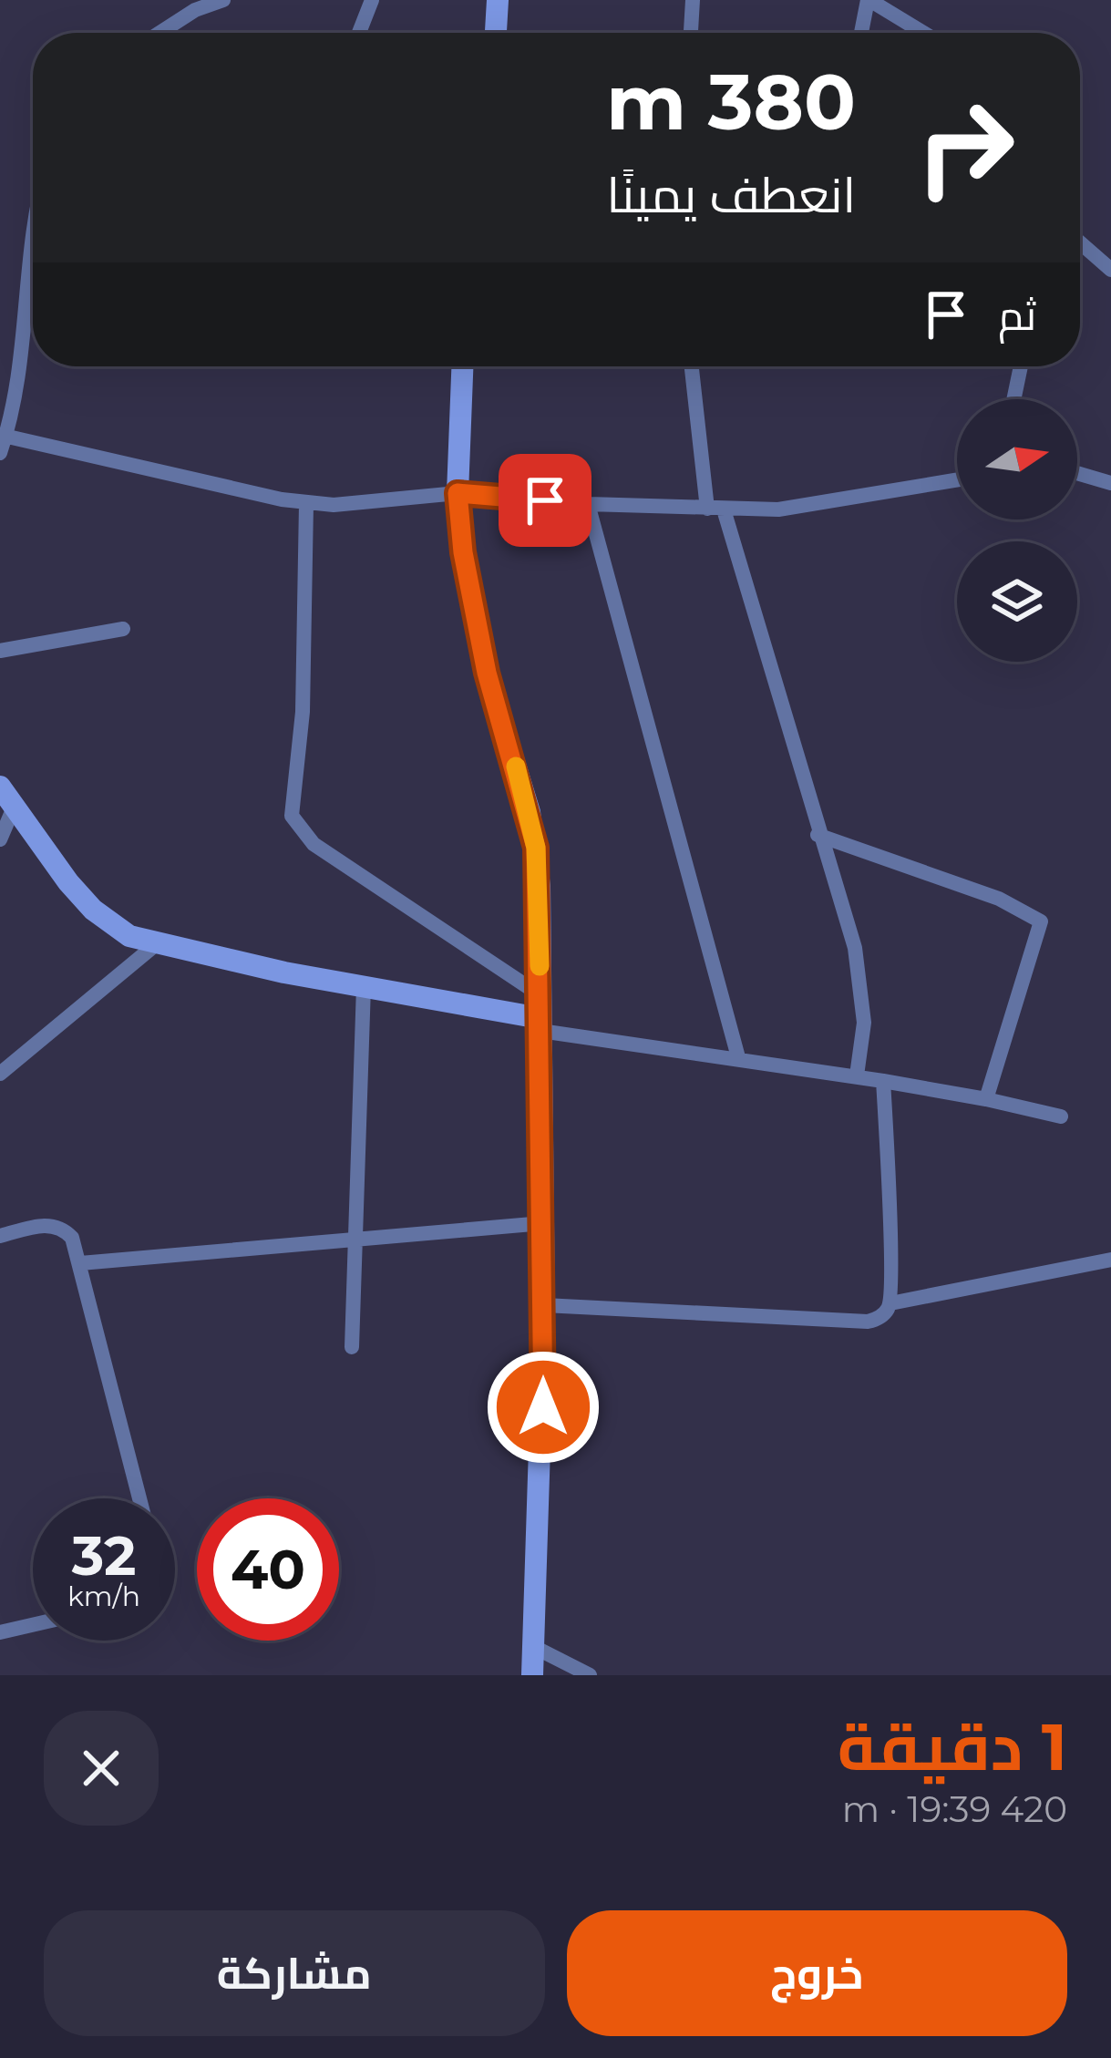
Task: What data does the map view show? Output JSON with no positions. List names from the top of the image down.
{
  "north": "right",
  "page": {
    "turn": ["380 m", "انعطف يمينًا"],
    "then": "ثم",
    "speed": "32 km/h",
    "limit": "40",
    "heading": ["1 دقيقة", "420 m · 19:39"],
    "buttons": ["خروج", "مشاركة"]
  }
}
